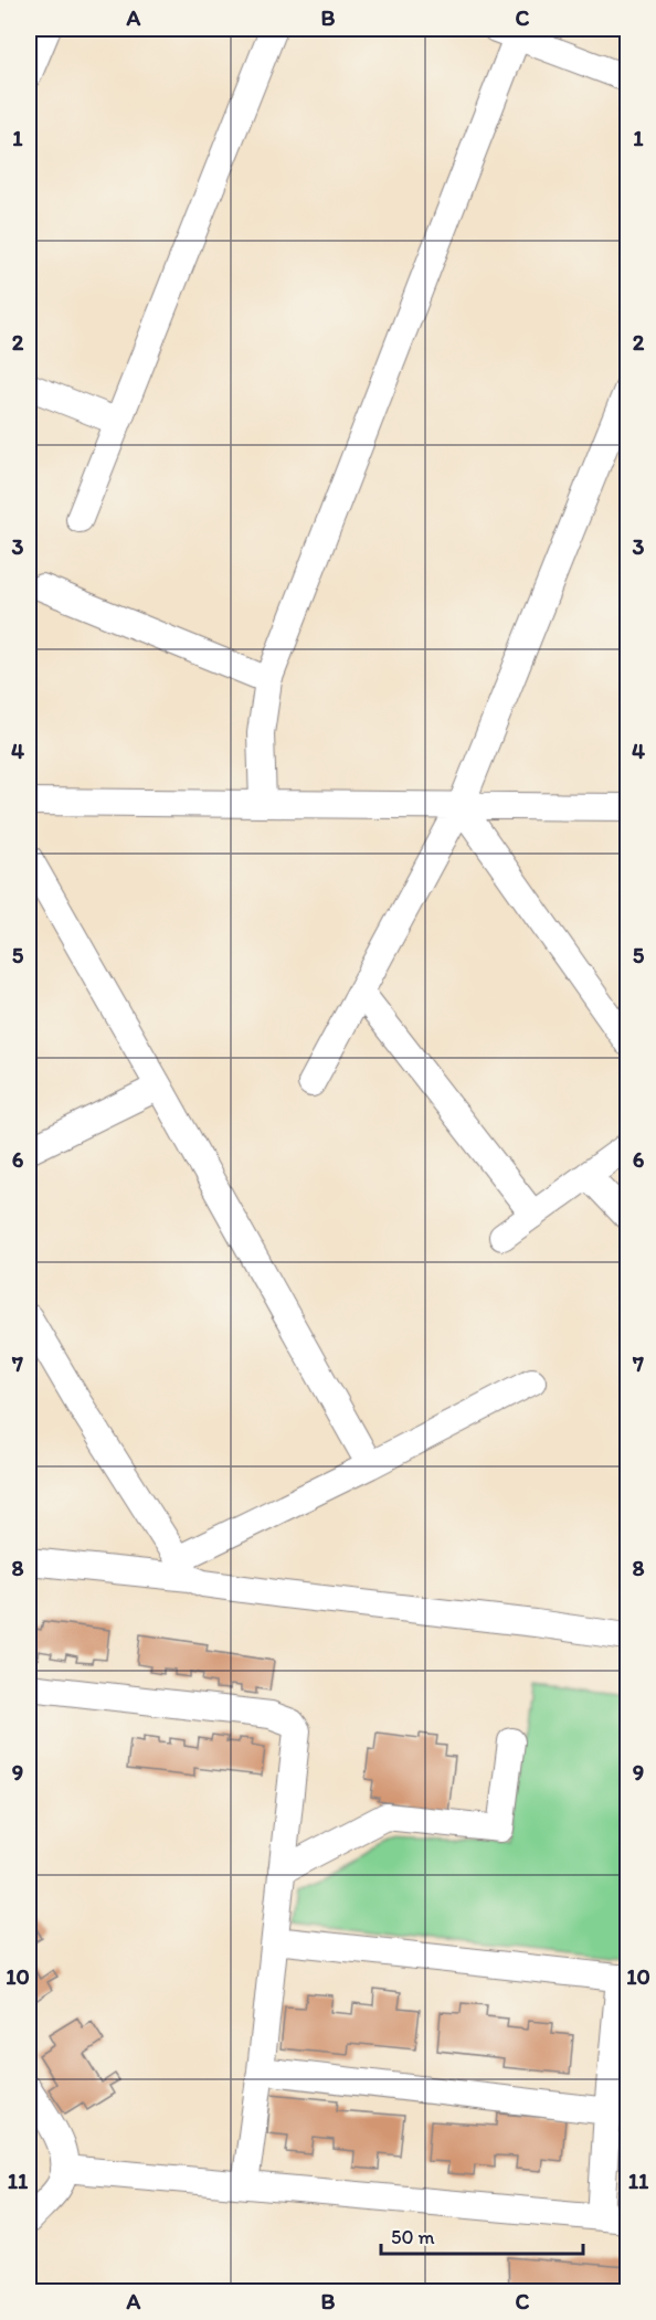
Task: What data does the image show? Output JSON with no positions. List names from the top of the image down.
{
  "scale_bar": "50 m",
  "grid": {
    "columns": ["A", "B", "C"],
    "rows": [
      "1",
      "2",
      "3",
      "4",
      "5",
      "6",
      "7",
      "8",
      "9",
      "10",
      "11"
    ]
  }
}
